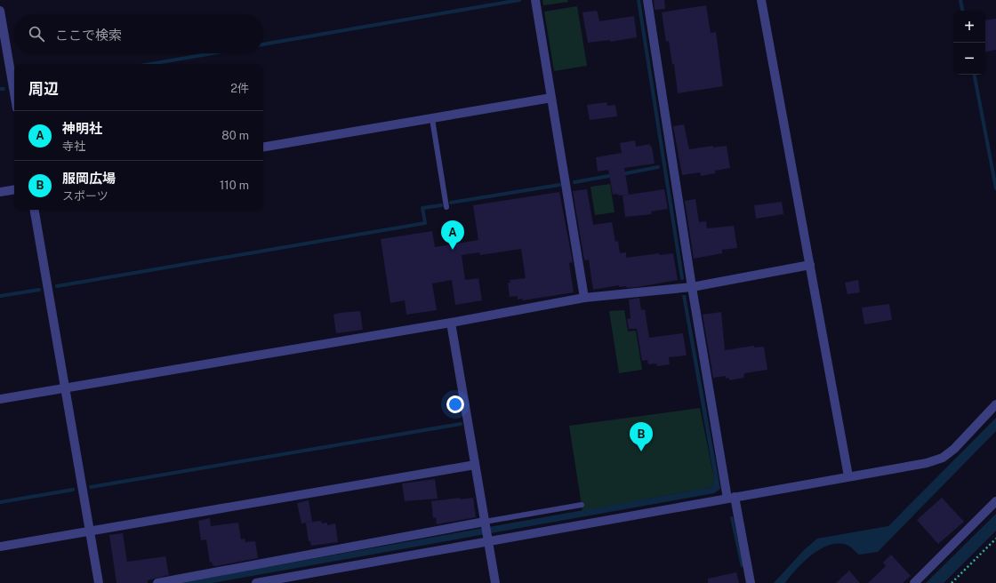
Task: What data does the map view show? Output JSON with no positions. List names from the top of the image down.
{
  "page": {
    "map_buttons": ["+", "−"],
    "search": "ここで検索",
    "heading": ["周辺", "2件"],
    "list": [
      {
        "mark": "A",
        "name": "神明社",
        "note": "寺社",
        "value": "80 m"
      },
      {
        "mark": "B",
        "name": "服岡広場",
        "note": "スポーツ",
        "value": "110 m"
      }
    ],
    "pins": ["A", "B"]
  }
}
